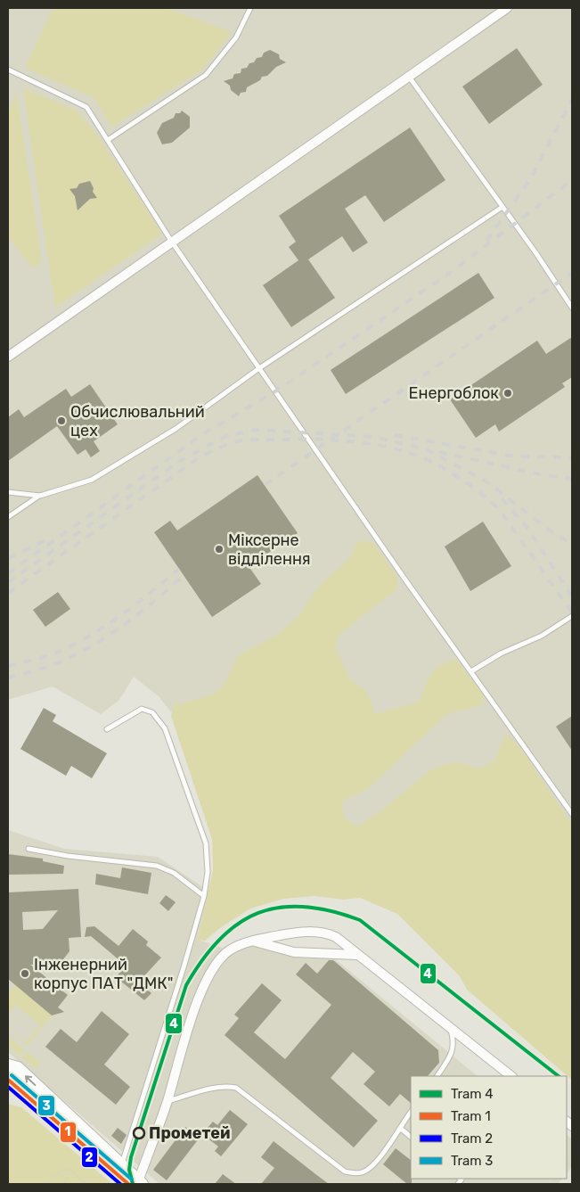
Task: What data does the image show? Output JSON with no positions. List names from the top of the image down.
{
  "places": [
    "Енергоблок",
    "Обчислювальний цех",
    "Міксерне відділення",
    "Інженерний корпус ПАТ \"ДМК\"",
    "Прометей"
  ],
  "lines": [
    "tram line 4",
    "tram line 3",
    "tram line 1",
    "tram line 2"
  ],
  "legend": [
    "Tram 4",
    "Tram 1",
    "Tram 2",
    "Tram 3"
  ]
}
